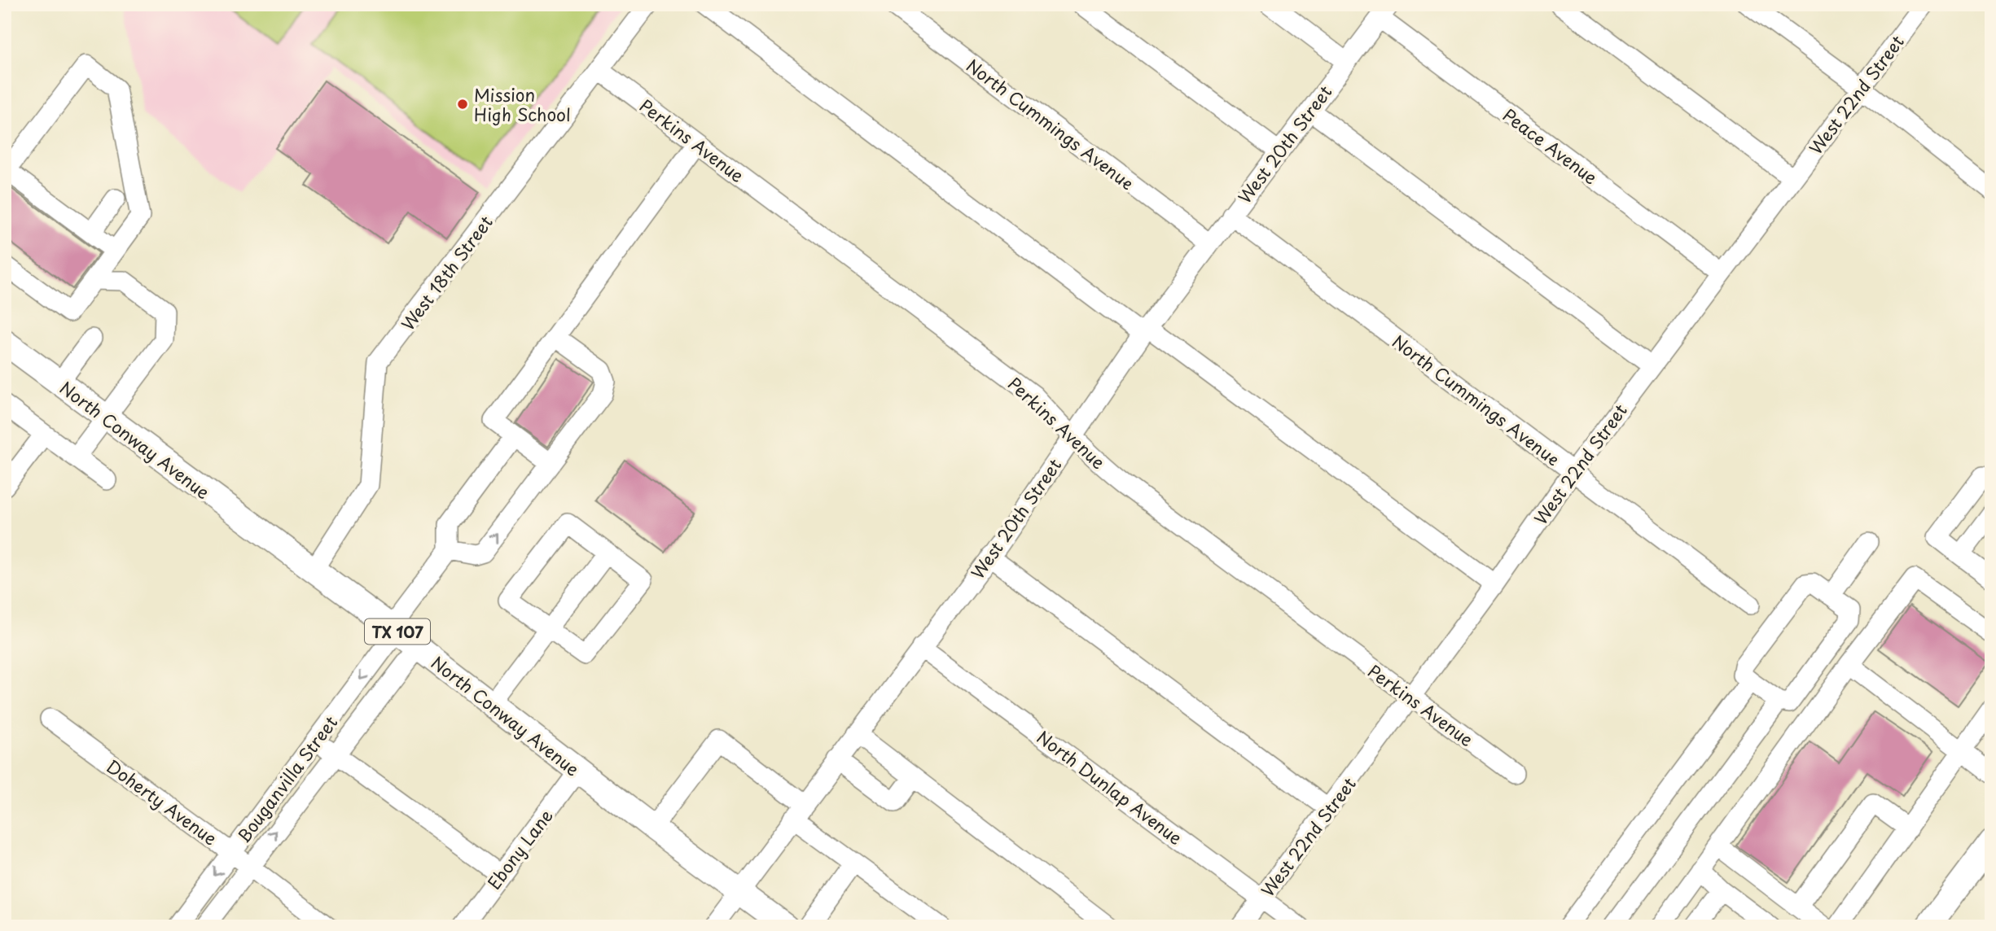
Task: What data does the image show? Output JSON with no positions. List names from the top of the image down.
{
  "streets": {
    "main road": ["North Conway Avenue", "TX 107"],
    "street": [
      "West 22nd Street",
      "North Cummings Avenue",
      "Perkins Avenue",
      "West 20th Street",
      "Peace Avenue",
      "West 18th Street",
      "Bouganvilla Street",
      "North Dunlap Avenue",
      "Doherty Avenue",
      "Ebony Lane"
    ]
  },
  "crossings": [
    ["West 22nd Street", "North Cummings Avenue"],
    ["West 22nd Street", "Perkins Avenue"],
    ["West 22nd Street", "Peace Avenue"],
    ["West 22nd Street", "North Dunlap Avenue"],
    ["North Cummings Avenue", "West 20th Street"],
    ["Perkins Avenue", "West 20th Street"],
    ["Perkins Avenue", "West 18th Street"],
    ["West 20th Street", "Peace Avenue"],
    ["West 20th Street", "North Conway Avenue"],
    ["West 20th Street", "North Dunlap Avenue"],
    ["West 18th Street", "North Conway Avenue"],
    ["North Conway Avenue", "Bouganvilla Street"],
    ["North Conway Avenue", "Ebony Lane"],
    ["Bouganvilla Street", "Doherty Avenue"]
  ],
  "places": ["Mission High School"]
}
